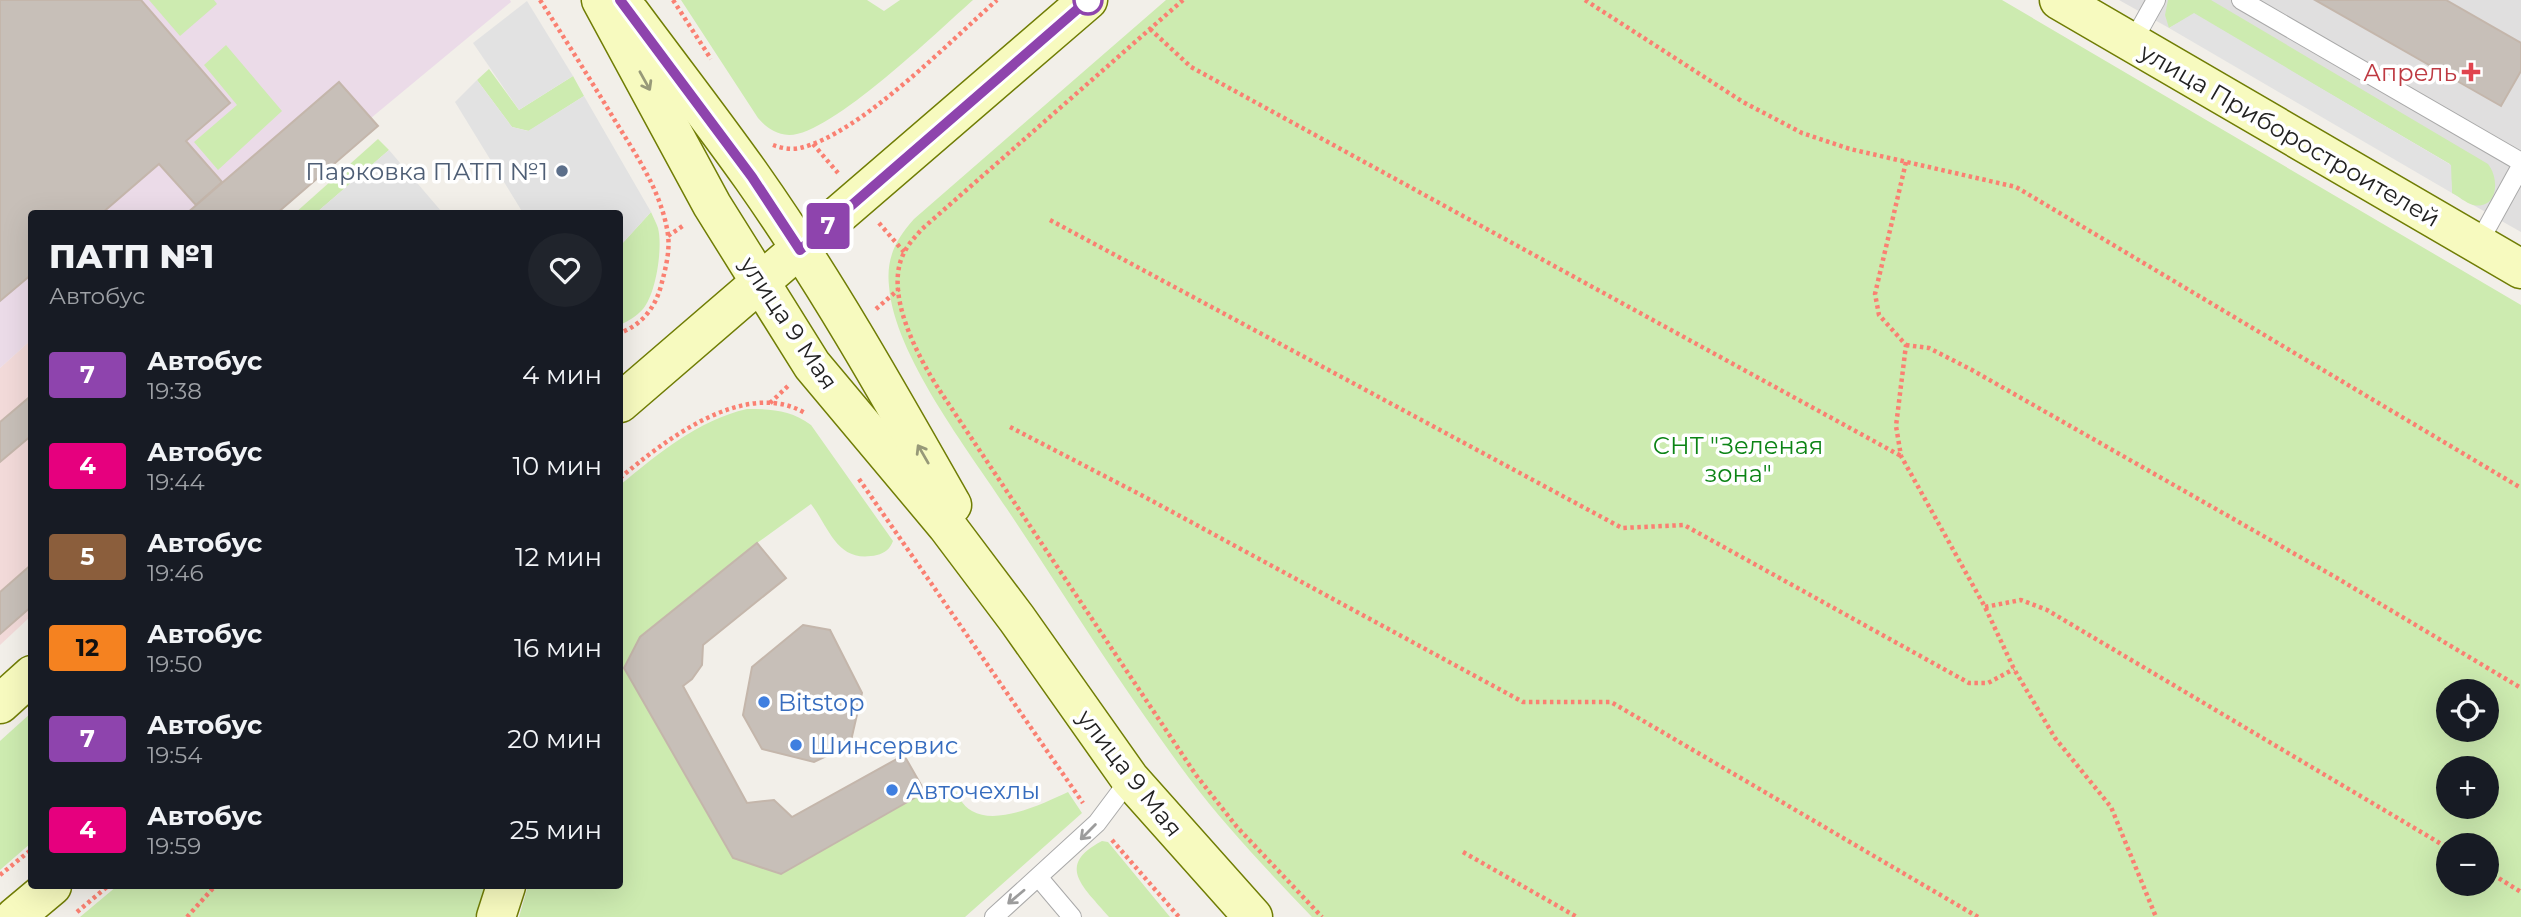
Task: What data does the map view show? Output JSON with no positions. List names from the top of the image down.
{
  "streets": {
    "main road": ["улица Приборостроителей", "улица 9 Мая"]
  },
  "parks": ["СНТ \"Зеленая зона\""],
  "places": {
    "health": ["Апрель"],
    "other": [
      "Парковка ПАТП №1",
      "Bitstop",
      "Шинсервис",
      "Авточехлы"
    ]
  },
  "lines": ["bus line 7"],
  "page": {
    "on_map": "7",
    "heading": ["ПАТП №1", "Автобус"],
    "list": [
      {
        "mark": "7",
        "name": "Автобус",
        "note": "19:38",
        "value": "4 мин"
      },
      {
        "mark": "4",
        "name": "Автобус",
        "note": "19:44",
        "value": "10 мин"
      },
      {
        "mark": "5",
        "name": "Автобус",
        "note": "19:46",
        "value": "12 мин"
      },
      {
        "mark": "12",
        "name": "Автобус",
        "note": "19:50",
        "value": "16 мин"
      },
      {
        "mark": "7",
        "name": "Автобус",
        "note": "19:54",
        "value": "20 мин"
      },
      {
        "mark": "4",
        "name": "Автобус",
        "note": "19:59",
        "value": "25 мин"
      }
    ],
    "map_buttons": ["+", "−"]
  }
}
